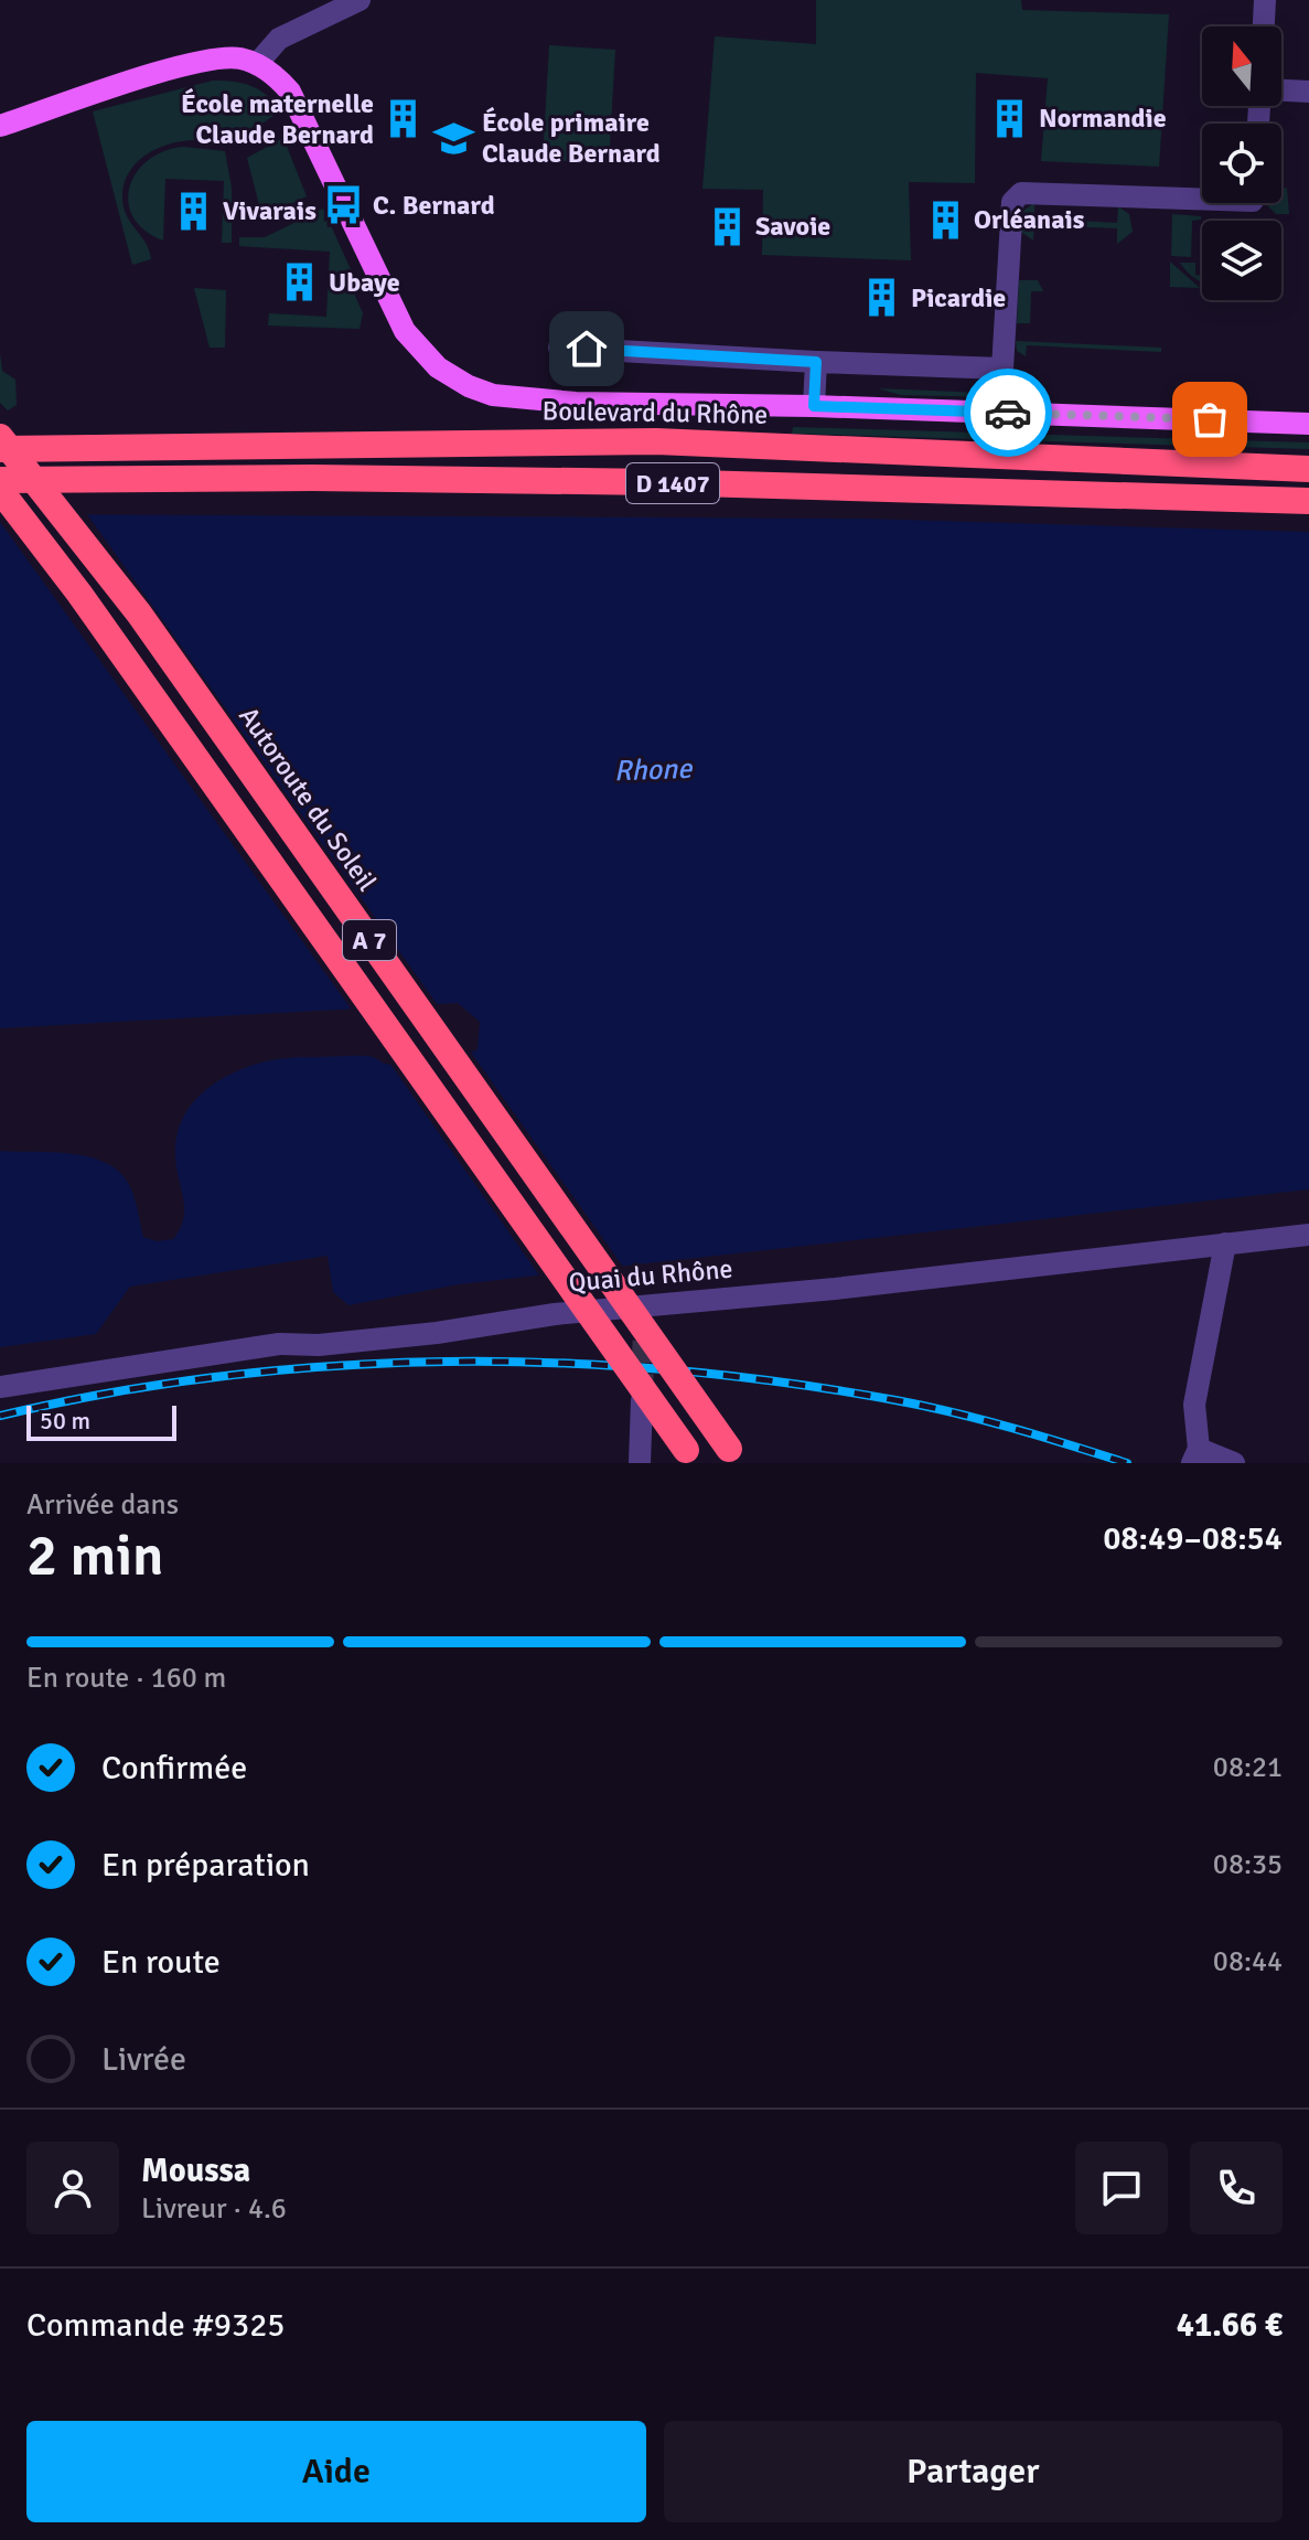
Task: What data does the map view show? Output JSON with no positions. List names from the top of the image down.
{
  "streets": {
    "highway": [
      "Boulevard du Rhône",
      "D 1407",
      "Autoroute du Soleil",
      "A 7"
    ],
    "street": ["Quai du Rhône"]
  },
  "water": ["Rhone"],
  "places": {
    "building": [
      "Normandie",
      "École maternelle Claude Bernard",
      "Vivarais",
      "Orléanais",
      "Savoie",
      "Ubaye",
      "Picardie"
    ],
    "school or university": ["École primaire Claude Bernard"],
    "bus stop": ["C. Bernard"]
  },
  "scale_bar": "50 m",
  "north": "top",
  "page": {
    "scale": "50 m",
    "heading": ["2 min", "Arrivée dans", "08:49–08:54"],
    "panel": [
      "Moussa",
      "Livreur · 4.6",
      "Commande #9325",
      "41.66 €"
    ],
    "bar": "En route · 160 m",
    "list": [
      ["Confirmée", "08:21"],
      ["En préparation", "08:35"],
      ["En route", "08:44"],
      "Livrée"
    ],
    "buttons": ["Aide", "Partager"]
  }
}
